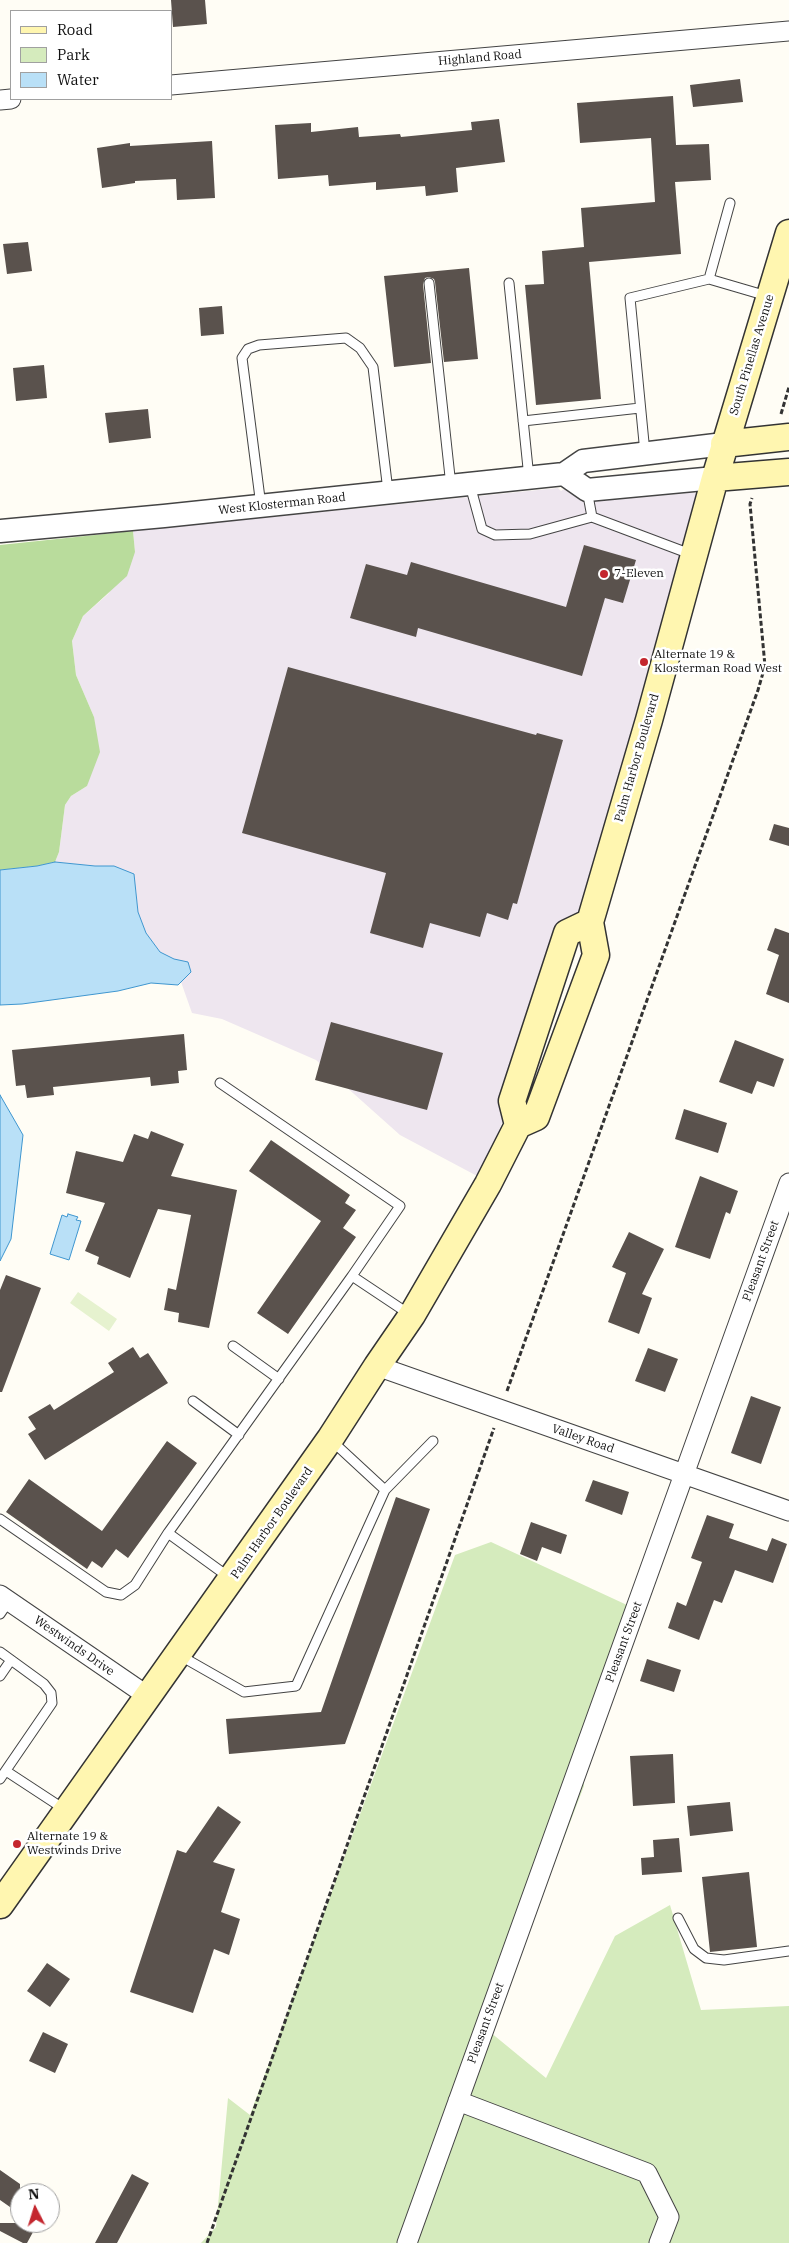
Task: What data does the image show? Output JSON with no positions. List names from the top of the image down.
{
  "streets": {
    "main road": ["South Pinellas Avenue", "Palm Harbor Boulevard"],
    "street": [
      "Highland Road",
      "West Klosterman Road",
      "Pleasant Street",
      "Valley Road",
      "Westwinds Drive"
    ]
  },
  "crossings": [
    ["South Pinellas Avenue", "West Klosterman Road"],
    ["South Pinellas Avenue", "Palm Harbor Boulevard"],
    ["Palm Harbor Boulevard", "Valley Road"],
    ["Palm Harbor Boulevard", "Westwinds Drive"],
    ["Pleasant Street", "Valley Road"]
  ],
  "places": ["7-Eleven", "Alternate 19 & Klosterman Road West", "Alternate 19 & Westwinds Drive"],
  "legend": ["Road", "Park", "Water"],
  "north": "top"
}
